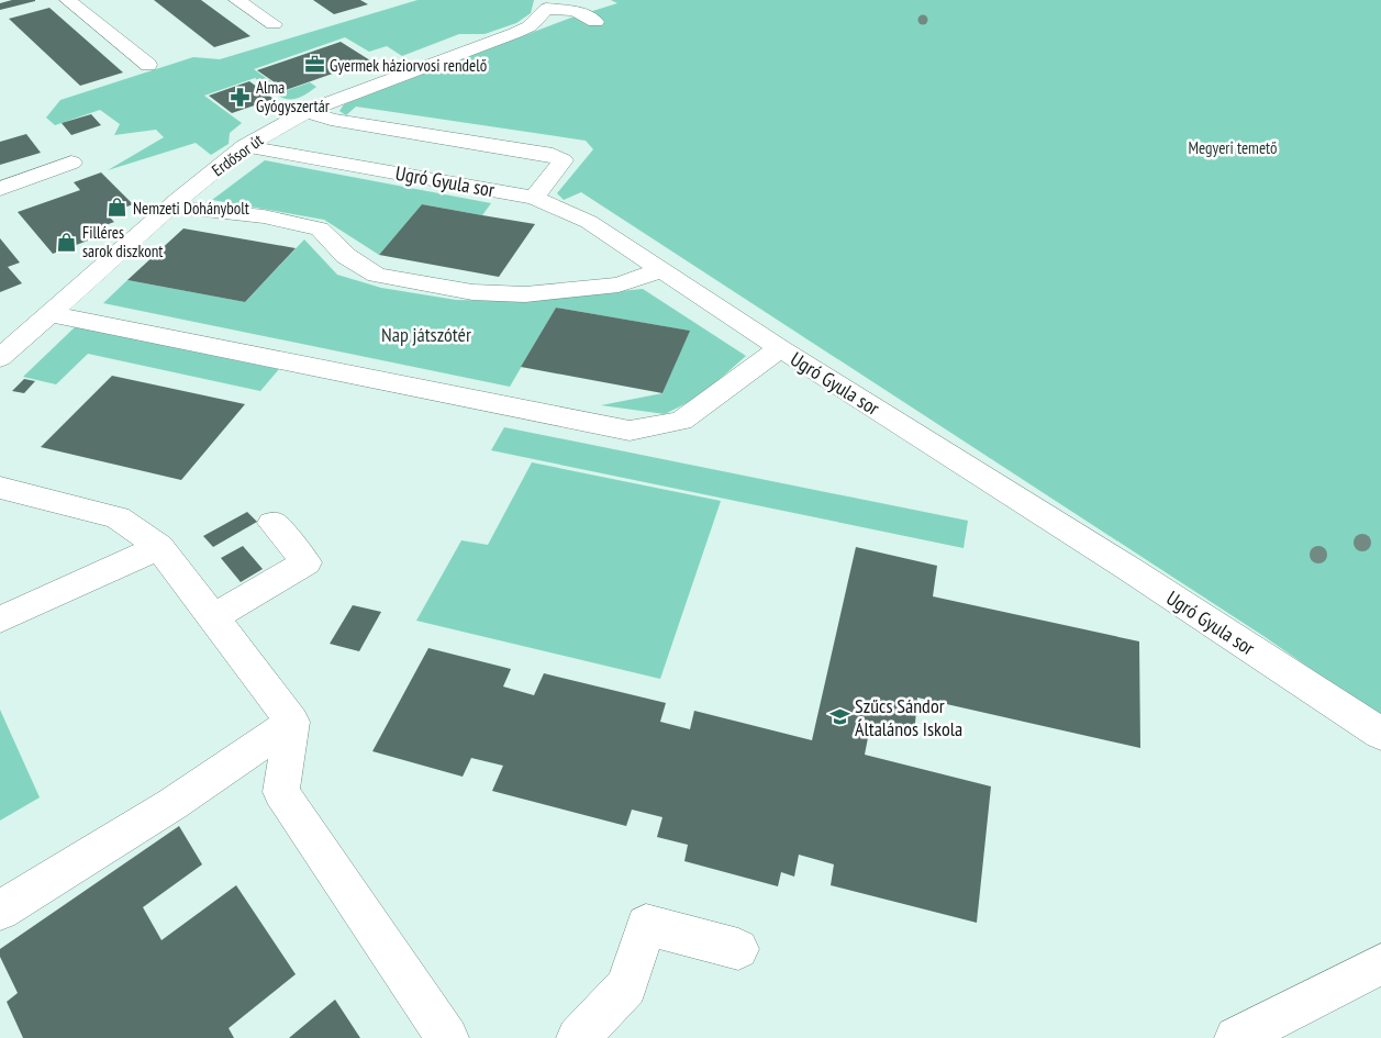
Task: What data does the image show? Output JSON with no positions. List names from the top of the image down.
{
  "streets": {
    "street": ["Erdősor út", "Ugró Gyula sor"]
  },
  "crossings": [
    ["Erdősor út", "Ugró Gyula sor"]
  ],
  "parks": ["Megyeri temető", "Nap játszótér"],
  "places": {
    "office": ["Gyermek háziorvosi rendelő"],
    "pharmacy": ["Alma Gyógyszertár"],
    "shop": ["Nemzeti Dohánybolt", "Filléres sarok diszkont"],
    "school or university": ["Szűcs Sándor Általános Iskola"]
  }
}
